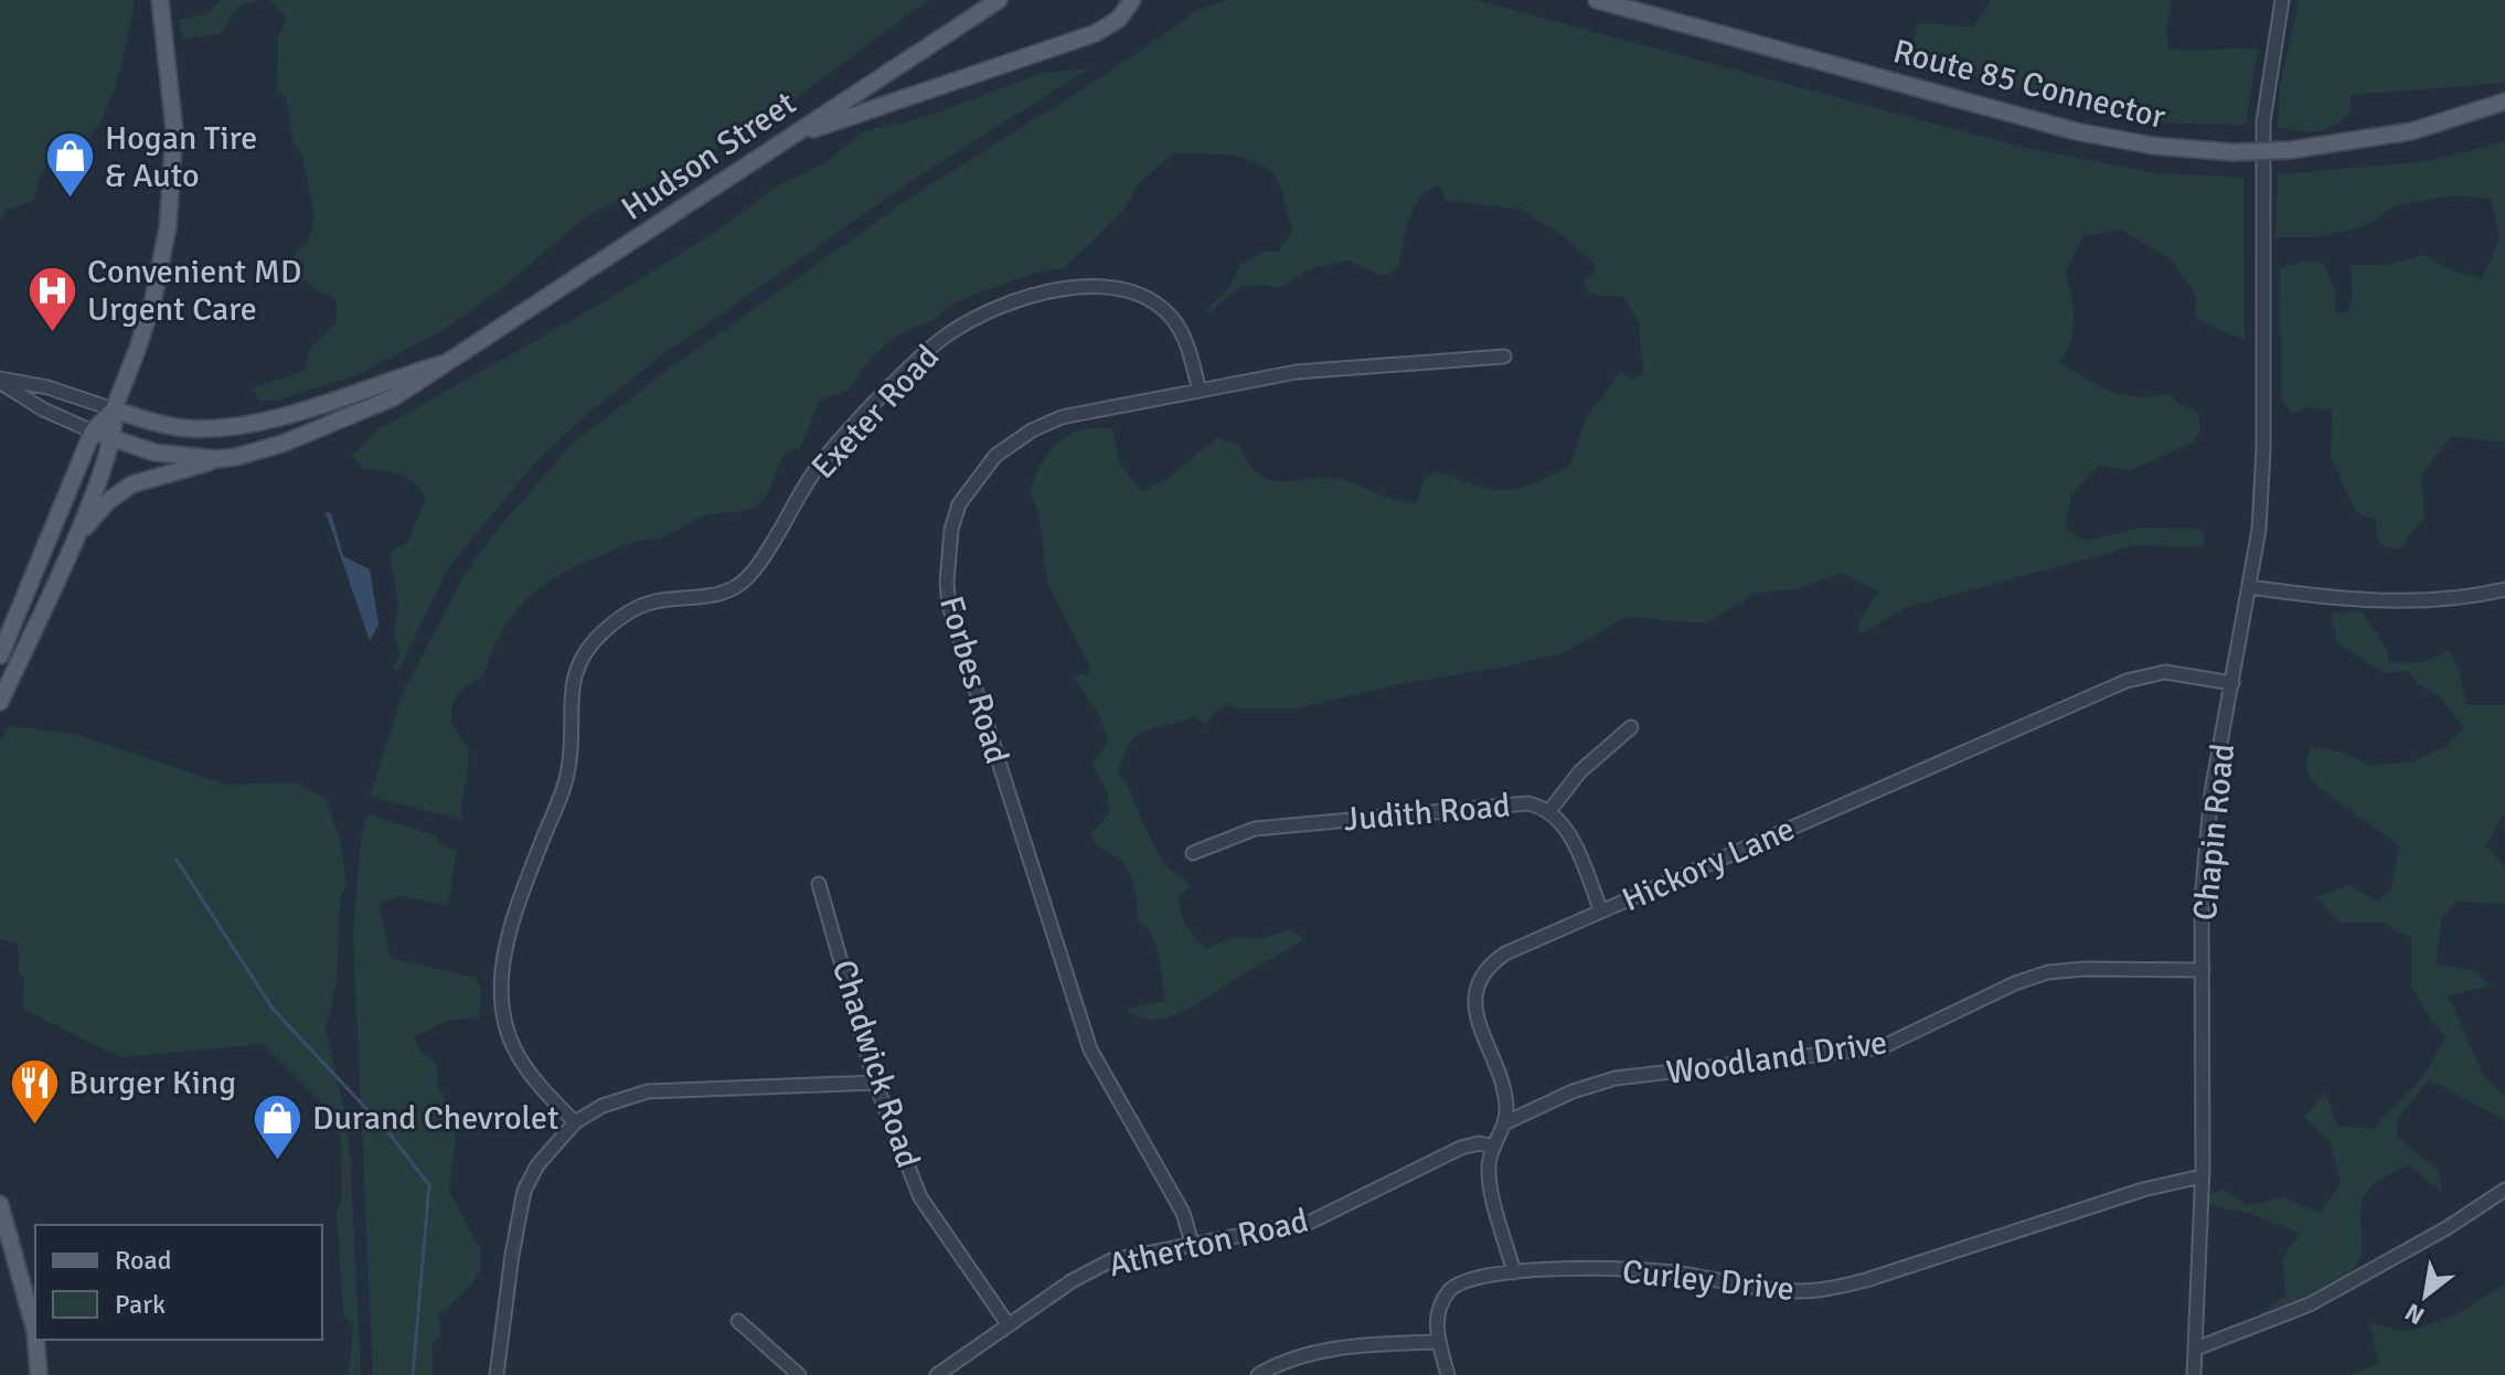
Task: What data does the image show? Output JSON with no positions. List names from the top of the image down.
{
  "streets": {
    "main road": ["Route 85 Connector", "Hudson Street"],
    "street": [
      "Exeter Road",
      "Forbes Road",
      "Judith Road",
      "Chapin Road",
      "Hickory Lane",
      "Woodland Drive",
      "Chadwick Road",
      "Atherton Road",
      "Curley Drive"
    ]
  },
  "crossings": [
    ["Exeter Road", "Forbes Road"],
    ["Forbes Road", "Atherton Road"],
    ["Judith Road", "Hickory Lane"],
    ["Chapin Road", "Hickory Lane"],
    ["Chapin Road", "Woodland Drive"],
    ["Chapin Road", "Curley Drive"],
    ["Hickory Lane", "Woodland Drive"],
    ["Hickory Lane", "Atherton Road"],
    ["Hickory Lane", "Curley Drive"],
    ["Chadwick Road", "Atherton Road"]
  ],
  "places": {
    "shop": ["Hogan Tire & Auto", "Durand Chevrolet"],
    "hospital": ["Convenient MD Urgent Care"],
    "restaurant": ["Burger King"]
  },
  "legend": ["Road", "Park"],
  "north": "bottom left"
}
